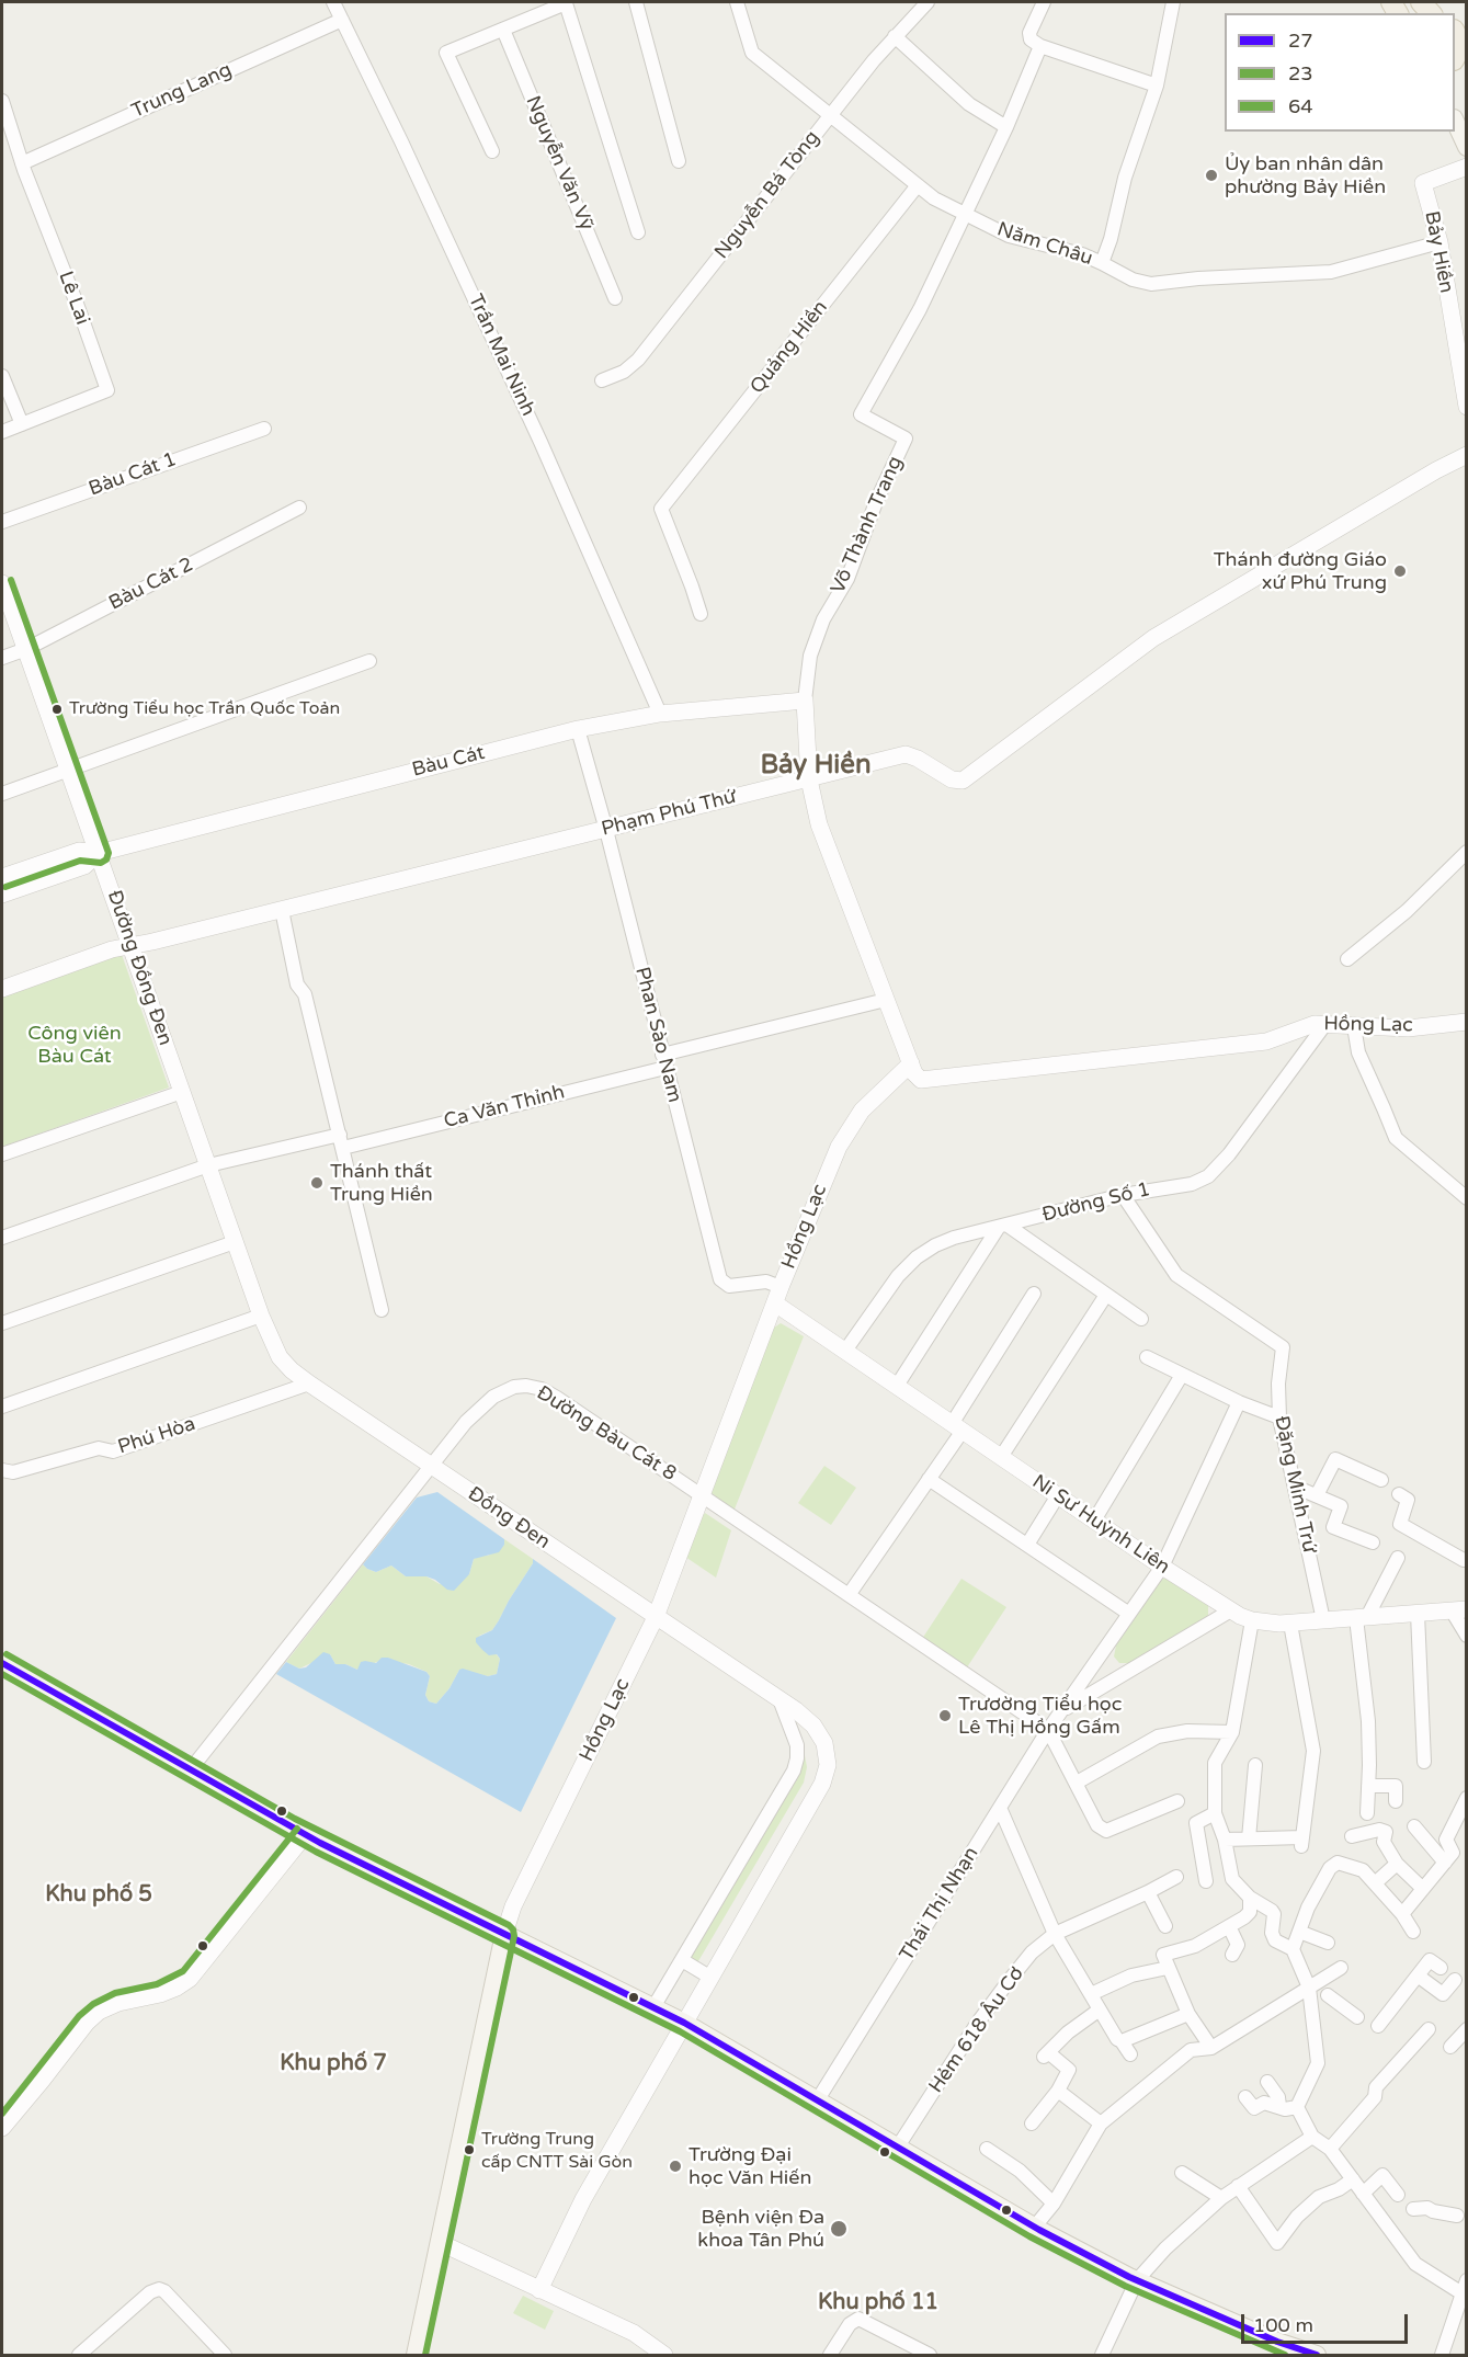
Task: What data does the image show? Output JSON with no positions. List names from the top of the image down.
{
  "streets": {
    "street": [
      "Trung Lang",
      "Nguyễn Văn Vỹ",
      "Nguyễn Bá Tòng",
      "Năm Châu",
      "Bảy Hiền",
      "Lê Lai",
      "Quảng Hiền",
      "Trần Mai Ninh",
      "Bàu Cát 1",
      "Võ Thành Trang",
      "Bàu Cát 2",
      "Bàu Cát",
      "Phạm Phú Thứ",
      "Đường Đồng Đen",
      "Hồng Lạc",
      "Phan Sào Nam",
      "Ca Văn Thỉnh",
      "Đường Số 1",
      "Đường Bàu Cát 8",
      "Phú Hòa",
      "Đặng Minh Trứ",
      "Đồng Đen",
      "Ni Sư Huỳnh Liên",
      "Thái Thị Nhạn",
      "Hẻm 618 Âu Cơ"
    ]
  },
  "crossings": [
    ["Trung Lang", "Lê Lai"],
    ["Trung Lang", "Trần Mai Ninh"],
    ["Nguyễn Bá Tòng", "Năm Châu"],
    ["Năm Châu", "Bảy Hiền"],
    ["Năm Châu", "Quảng Hiền"],
    ["Năm Châu", "Võ Thành Trang"],
    ["Trần Mai Ninh", "Bàu Cát"],
    ["Võ Thành Trang", "Bàu Cát"],
    ["Võ Thành Trang", "Phạm Phú Thứ"],
    ["Võ Thành Trang", "Hồng Lạc"],
    ["Võ Thành Trang", "Ca Văn Thỉnh"],
    ["Bàu Cát 2", "Đường Đồng Đen"],
    ["Bàu Cát", "Đường Đồng Đen"],
    ["Bàu Cát", "Phan Sào Nam"],
    ["Phạm Phú Thứ", "Đường Đồng Đen"],
    ["Phạm Phú Thứ", "Phan Sào Nam"],
    ["Đường Đồng Đen", "Ca Văn Thỉnh"],
    ["Đường Đồng Đen", "Đồng Đen"],
    ["Hồng Lạc", "Phan Sào Nam"],
    ["Hồng Lạc", "Đường Số 1"],
    ["Hồng Lạc", "Đường Bàu Cát 8"],
    ["Hồng Lạc", "Đồng Đen"],
    ["Hồng Lạc", "Ni Sư Huỳnh Liên"],
    ["Phan Sào Nam", "Ca Văn Thỉnh"],
    ["Đường Số 1", "Đặng Minh Trứ"],
    ["Đường Số 1", "Ni Sư Huỳnh Liên"],
    ["Đường Bàu Cát 8", "Đồng Đen"],
    ["Đường Bàu Cát 8", "Thái Thị Nhạn"],
    ["Phú Hòa", "Đồng Đen"],
    ["Đặng Minh Trứ", "Ni Sư Huỳnh Liên"],
    ["Ni Sư Huỳnh Liên", "Thái Thị Nhạn"]
  ],
  "districts": [
    "Bảy Hiền",
    "Khu phố 5",
    "Khu phố 7",
    "Khu phố 11"
  ],
  "parks": ["Công viên Bàu Cát"],
  "places": [
    "Ủy ban nhân dân phường Bảy Hiền",
    "Thánh đường Giáo xứ Phú Trung",
    "Trường Tiểu học Trần Quốc Toản",
    "Thánh thất Trung Hiền",
    "Trươờng Tiểu học Lê Thị Hồng Gấm",
    "Trường Trung cấp CNTT Sài Gòn",
    "Trường Đại học Văn Hiến",
    "Bệnh viện Đa khoa Tân Phú"
  ],
  "lines": ["transit line 64", "transit line 27", "transit line 23"],
  "legend": ["27", "23", "64"],
  "scale_bar": "100 m"
}
